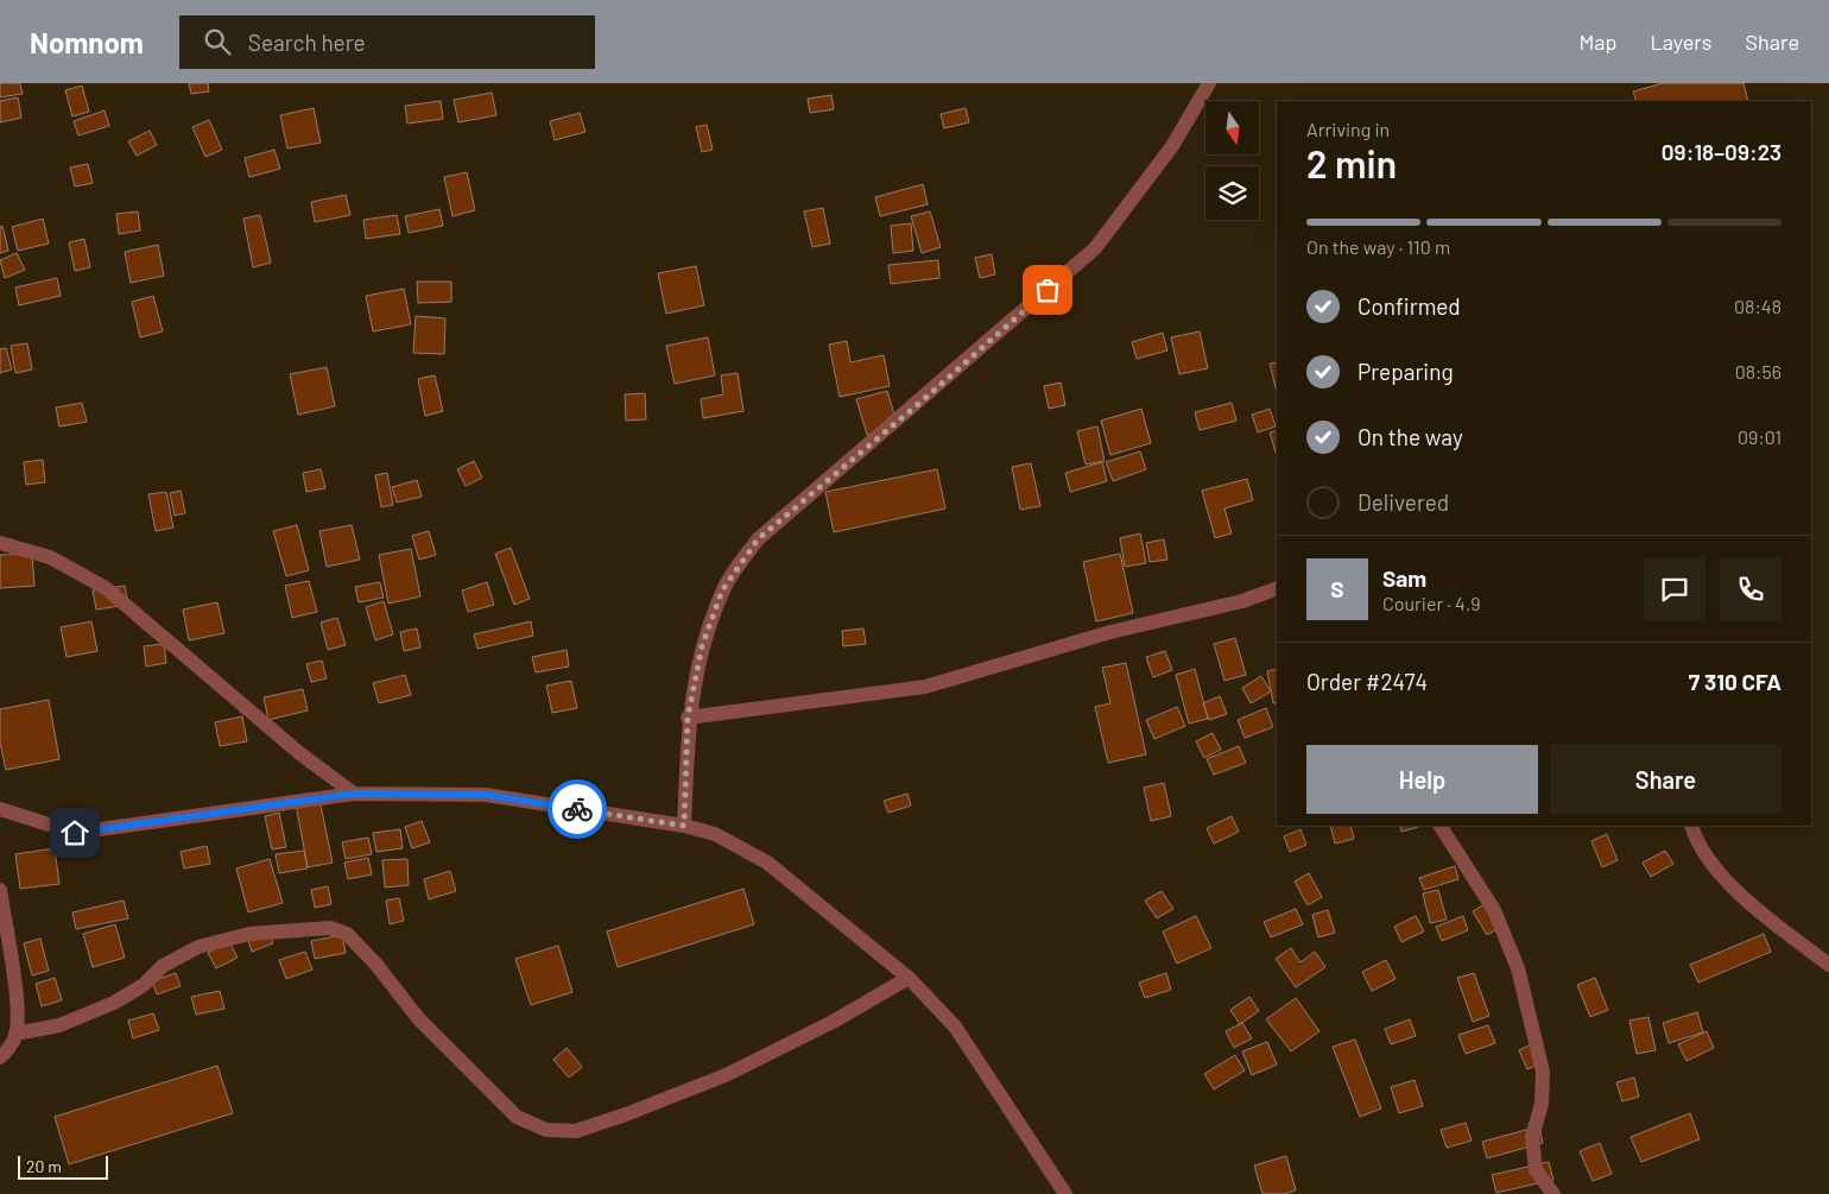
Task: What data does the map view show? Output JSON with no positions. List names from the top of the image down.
{
  "scale_bar": "20 m",
  "north": "bottom",
  "page": {
    "header": "Nomnom",
    "search": "Search here",
    "nav": ["Map", "Layers", "Share"],
    "heading": ["2 min", "Arriving in", "09:18–09:23"],
    "panel": [
      "Sam",
      "Courier · 4.9",
      "Order #2474",
      "7 310 CFA"
    ],
    "bar": "On the way · 110 m",
    "list": [
      ["Confirmed", "08:48"],
      ["Preparing", "08:56"],
      ["On the way", "09:01"],
      "Delivered"
    ],
    "round": "S",
    "buttons": ["Help", "Share"],
    "scale": "20 m"
  }
}
